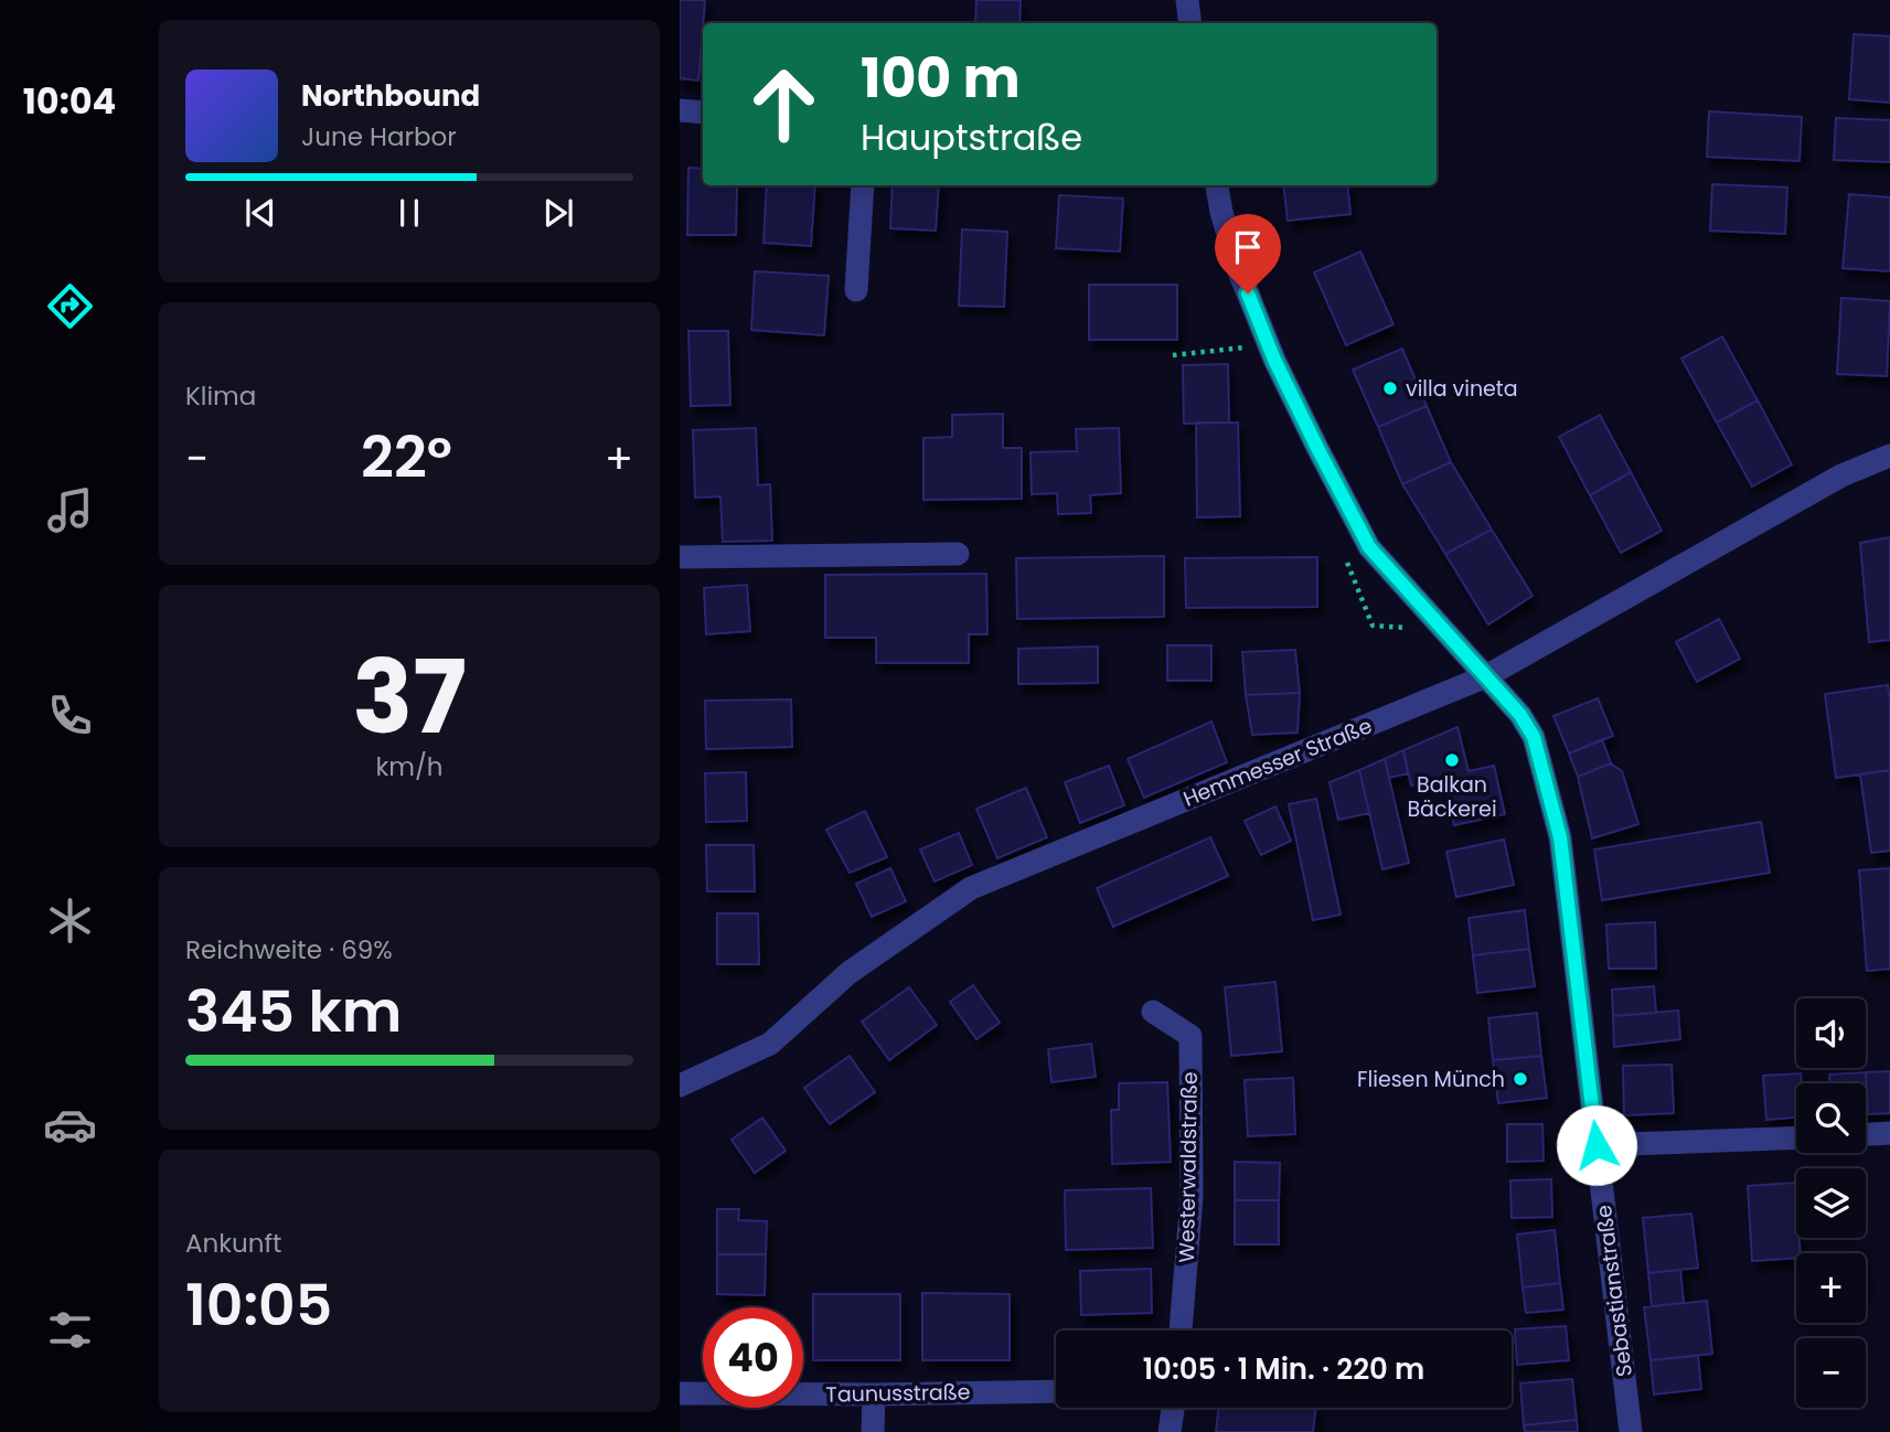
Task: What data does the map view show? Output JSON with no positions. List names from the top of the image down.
{
  "streets": {
    "street": [
      "Hemmesser Straße",
      "Westerwaldstraße",
      "Sebastianstraße",
      "Taunusstraße"
    ]
  },
  "crossings": [
    ["Hemmesser Straße", "Sebastianstraße"]
  ],
  "places": ["villa vineta", "Balkan Bäckerei", "Fliesen Münch"],
  "page": {
    "tabs": "10:04",
    "turn": ["100 m", "Hauptstraße"],
    "song": ["Northbound", "June Harbor"],
    "tile": [
      "Klima",
      ["37", "km/h"],
      ["Reichweite · 69%", "345 km"],
      ["Ankunft", "10:05"]
    ],
    "heat": ["−", "22°", "+"],
    "map_buttons": ["+", "−"],
    "limit": "40",
    "trip": "10:05 · 1 Min. · 220 m"
  }
}
